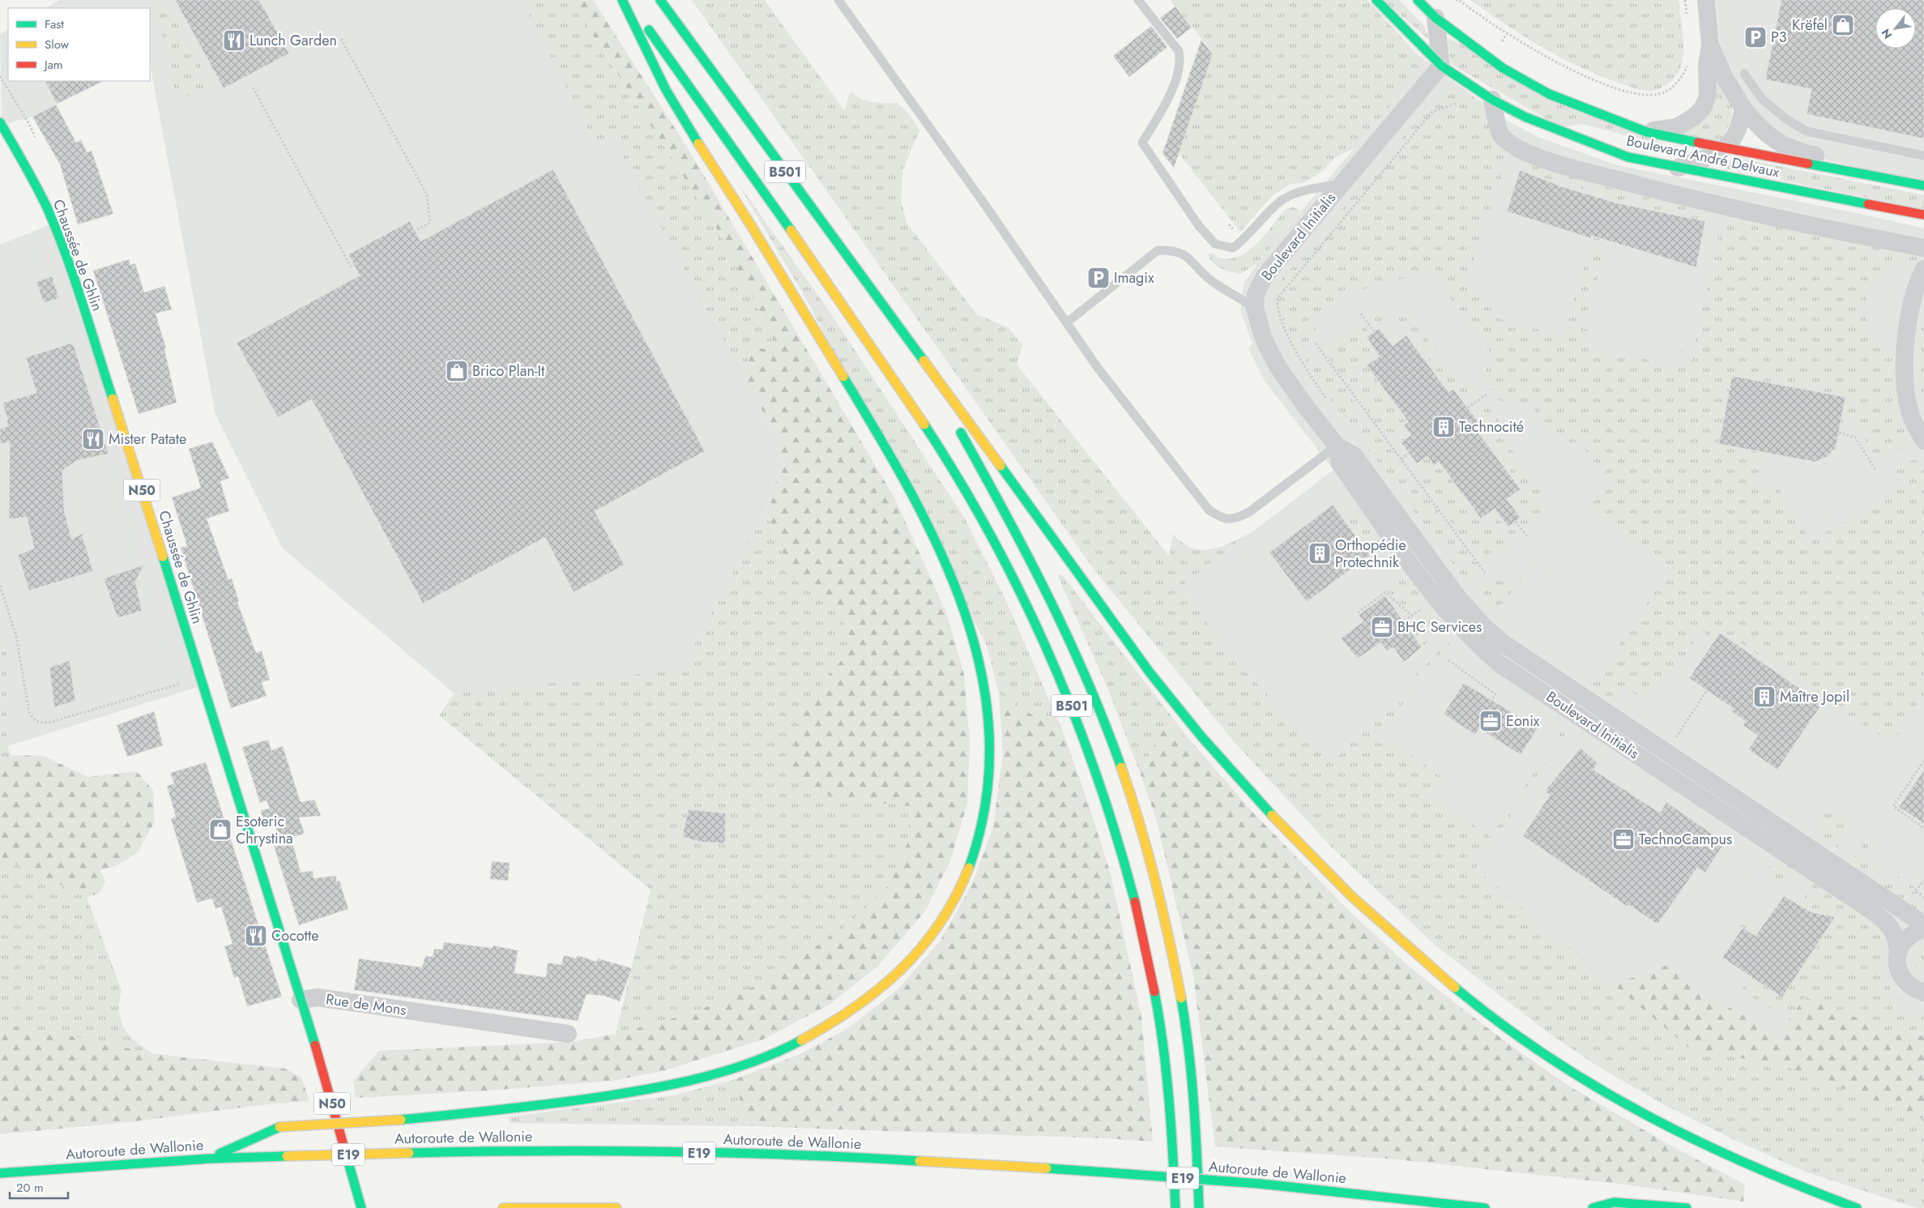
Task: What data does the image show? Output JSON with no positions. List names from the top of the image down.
{
  "streets": {
    "main road": [
      "Boulevard André Delvaux",
      "B501",
      "Chaussée de Ghlin",
      "N50",
      "Autoroute de Wallonie",
      "E19"
    ],
    "street": ["Boulevard Initialis", "Rue de Mons"]
  },
  "crossings": [
    ["Boulevard André Delvaux", "Boulevard Initialis"],
    ["Chaussée de Ghlin", "N50"],
    ["Chaussée de Ghlin", "Rue de Mons"],
    ["N50", "Rue de Mons"]
  ],
  "places": {
    "shop": ["Krëfel", "Brico Plan-It", "Esoteric Chrystina"],
    "parking": ["P3", "Imagix"],
    "restaurant": ["Lunch Garden", "Mister Patate", "Cocotte"],
    "building": ["Technocité", "Orthopédie Protechnik", "Maître Jopil"],
    "office": ["BHC Services", "Eonix", "TechnoCampus"]
  },
  "legend": ["Fast", "Slow", "Jam"],
  "scale_bar": "20 m",
  "north": "bottom left"
}
